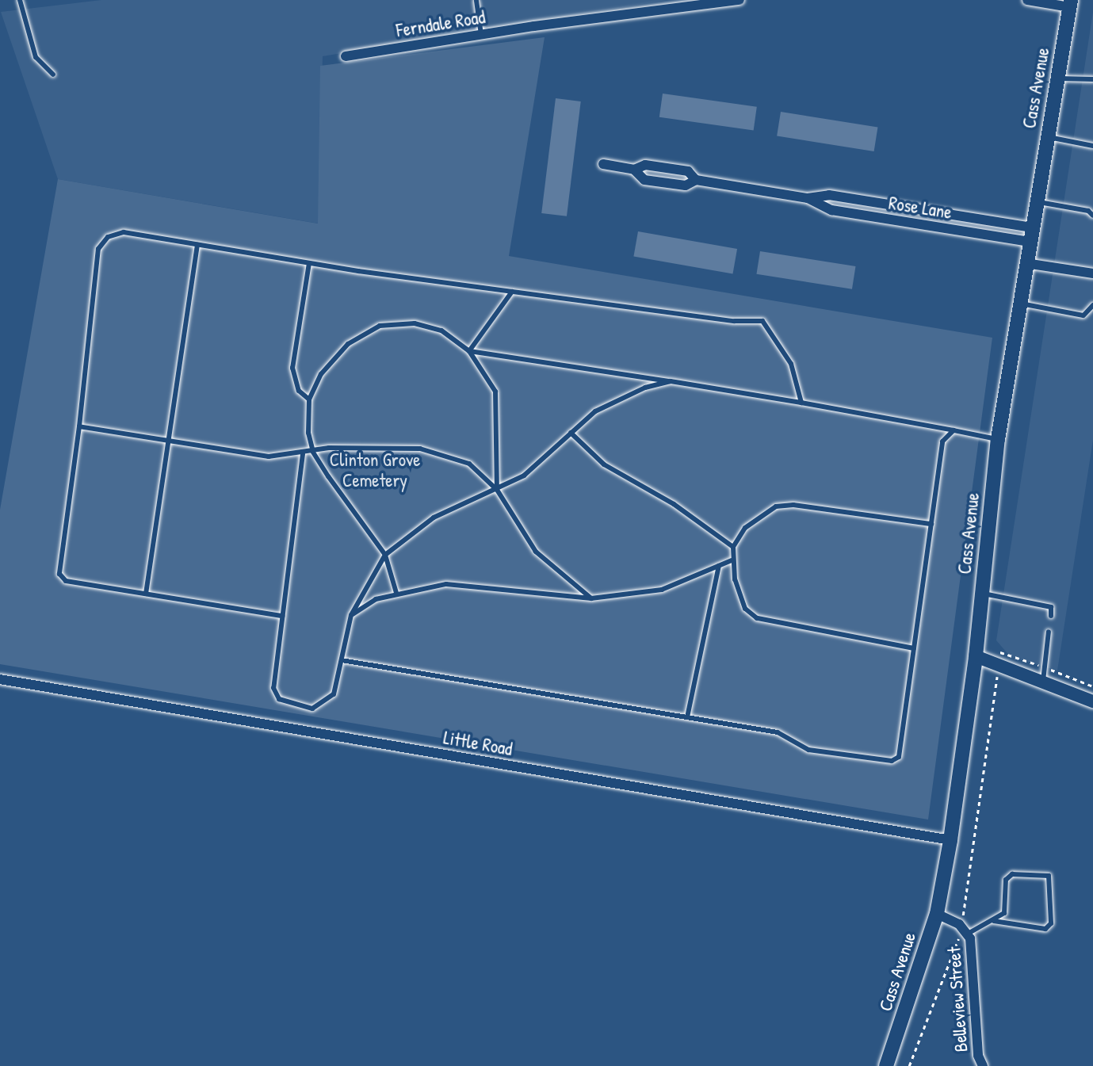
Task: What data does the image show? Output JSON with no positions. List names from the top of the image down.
{
  "streets": {
    "main road": ["Cass Avenue"],
    "street": [
      "Ferndale Road",
      "Rose Lane",
      "Little Road",
      "Belleview Street"
    ]
  },
  "crossings": [
    ["Cass Avenue", "Rose Lane"],
    ["Cass Avenue", "Little Road"],
    ["Cass Avenue", "Belleview Street"]
  ],
  "parks": ["Clinton Grove Cemetery"]
}
